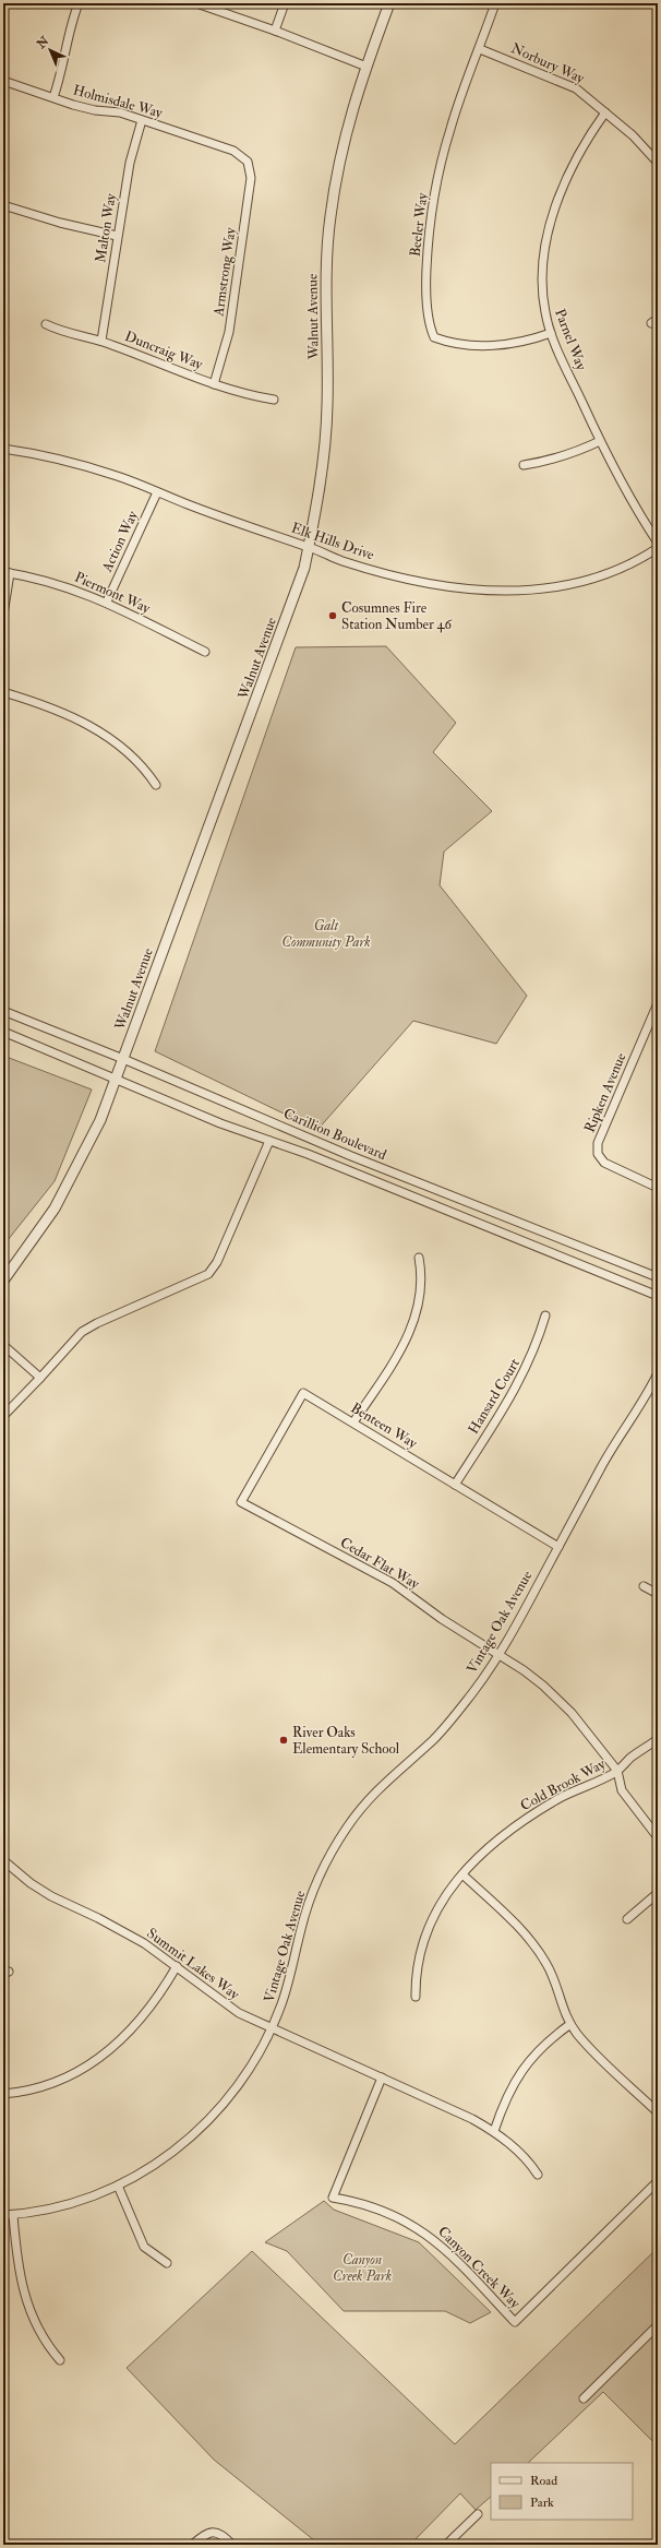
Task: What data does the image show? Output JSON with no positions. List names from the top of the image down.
{
  "streets": {
    "street": [
      "Norbury Way",
      "Holmisdale Way",
      "Beeler Way",
      "Malton Way",
      "Armstrong Way",
      "Walnut Avenue",
      "Parnel Way",
      "Duncraig Way",
      "Action Way",
      "Elk Hills Drive",
      "Piermont Way",
      "Ripken Avenue",
      "Carillion Boulevard",
      "Hansard Court",
      "Benteen Way",
      "Cedar Flat Way",
      "Vintage Oak Avenue",
      "Cold Brook Way",
      "Summit Lakes Way",
      "Canyon Creek Way"
    ]
  },
  "crossings": [
    ["Norbury Way", "Beeler Way"],
    ["Norbury Way", "Parnel Way"],
    ["Holmisdale Way", "Malton Way"],
    ["Holmisdale Way", "Armstrong Way"],
    ["Beeler Way", "Parnel Way"],
    ["Malton Way", "Duncraig Way"],
    ["Armstrong Way", "Duncraig Way"],
    ["Walnut Avenue", "Elk Hills Drive"],
    ["Walnut Avenue", "Carillion Boulevard"],
    ["Action Way", "Elk Hills Drive"],
    ["Action Way", "Piermont Way"],
    ["Hansard Court", "Benteen Way"],
    ["Benteen Way", "Cedar Flat Way"],
    ["Benteen Way", "Vintage Oak Avenue"],
    ["Cedar Flat Way", "Vintage Oak Avenue"],
    ["Cedar Flat Way", "Cold Brook Way"],
    ["Vintage Oak Avenue", "Summit Lakes Way"],
    ["Summit Lakes Way", "Canyon Creek Way"]
  ],
  "parks": ["Galt Community Park", "Canyon Creek Park"],
  "places": ["Cosumnes Fire Station Number 46", "River Oaks Elementary School"],
  "legend": ["Road", "Park"],
  "north": "top left"
}
